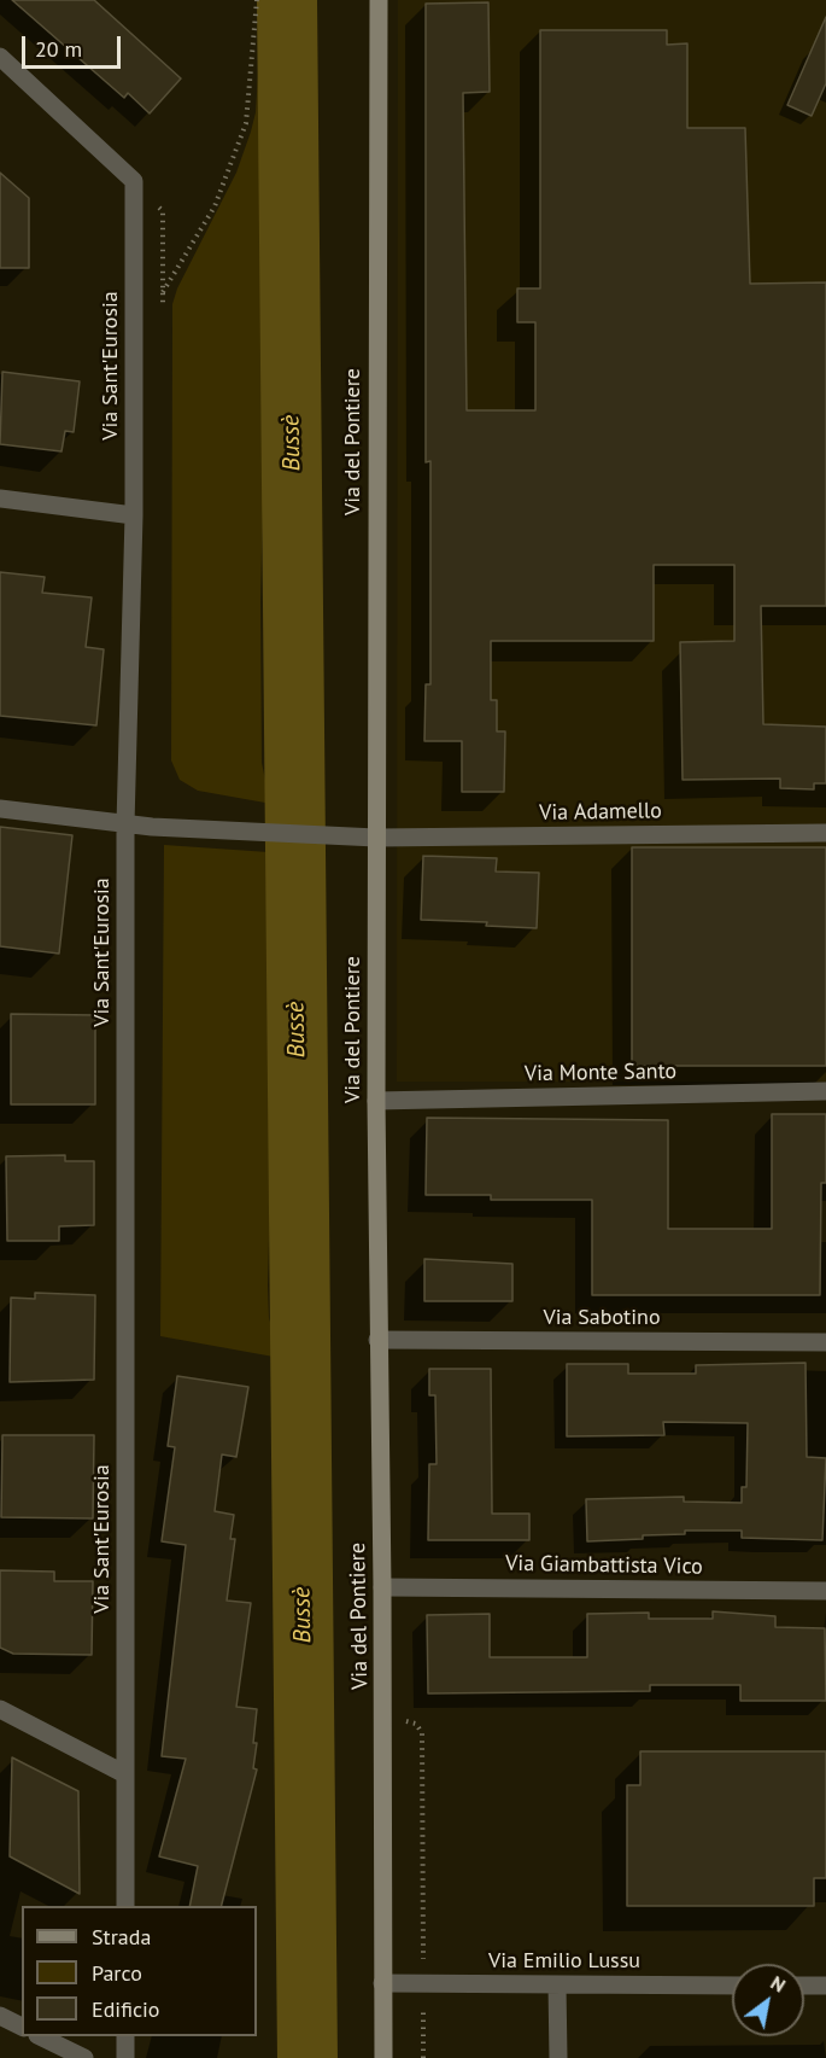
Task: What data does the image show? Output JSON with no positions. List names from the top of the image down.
{
  "streets": {
    "main road": ["Via del Pontiere"],
    "street": [
      "Via Sant'Eurosia",
      "Via Adamello",
      "Via Monte Santo",
      "Via Sabotino",
      "Via Giambattista Vico",
      "Via Emilio Lussu"
    ]
  },
  "crossings": [
    ["Via Sant'Eurosia", "Via Adamello"],
    ["Via del Pontiere", "Via Adamello"],
    ["Via del Pontiere", "Via Monte Santo"],
    ["Via del Pontiere", "Via Sabotino"],
    ["Via del Pontiere", "Via Giambattista Vico"],
    ["Via del Pontiere", "Via Emilio Lussu"]
  ],
  "water": ["Bussè"],
  "legend": ["Strada", "Parco", "Edificio"],
  "scale_bar": "20 m",
  "north": "top right"
}
